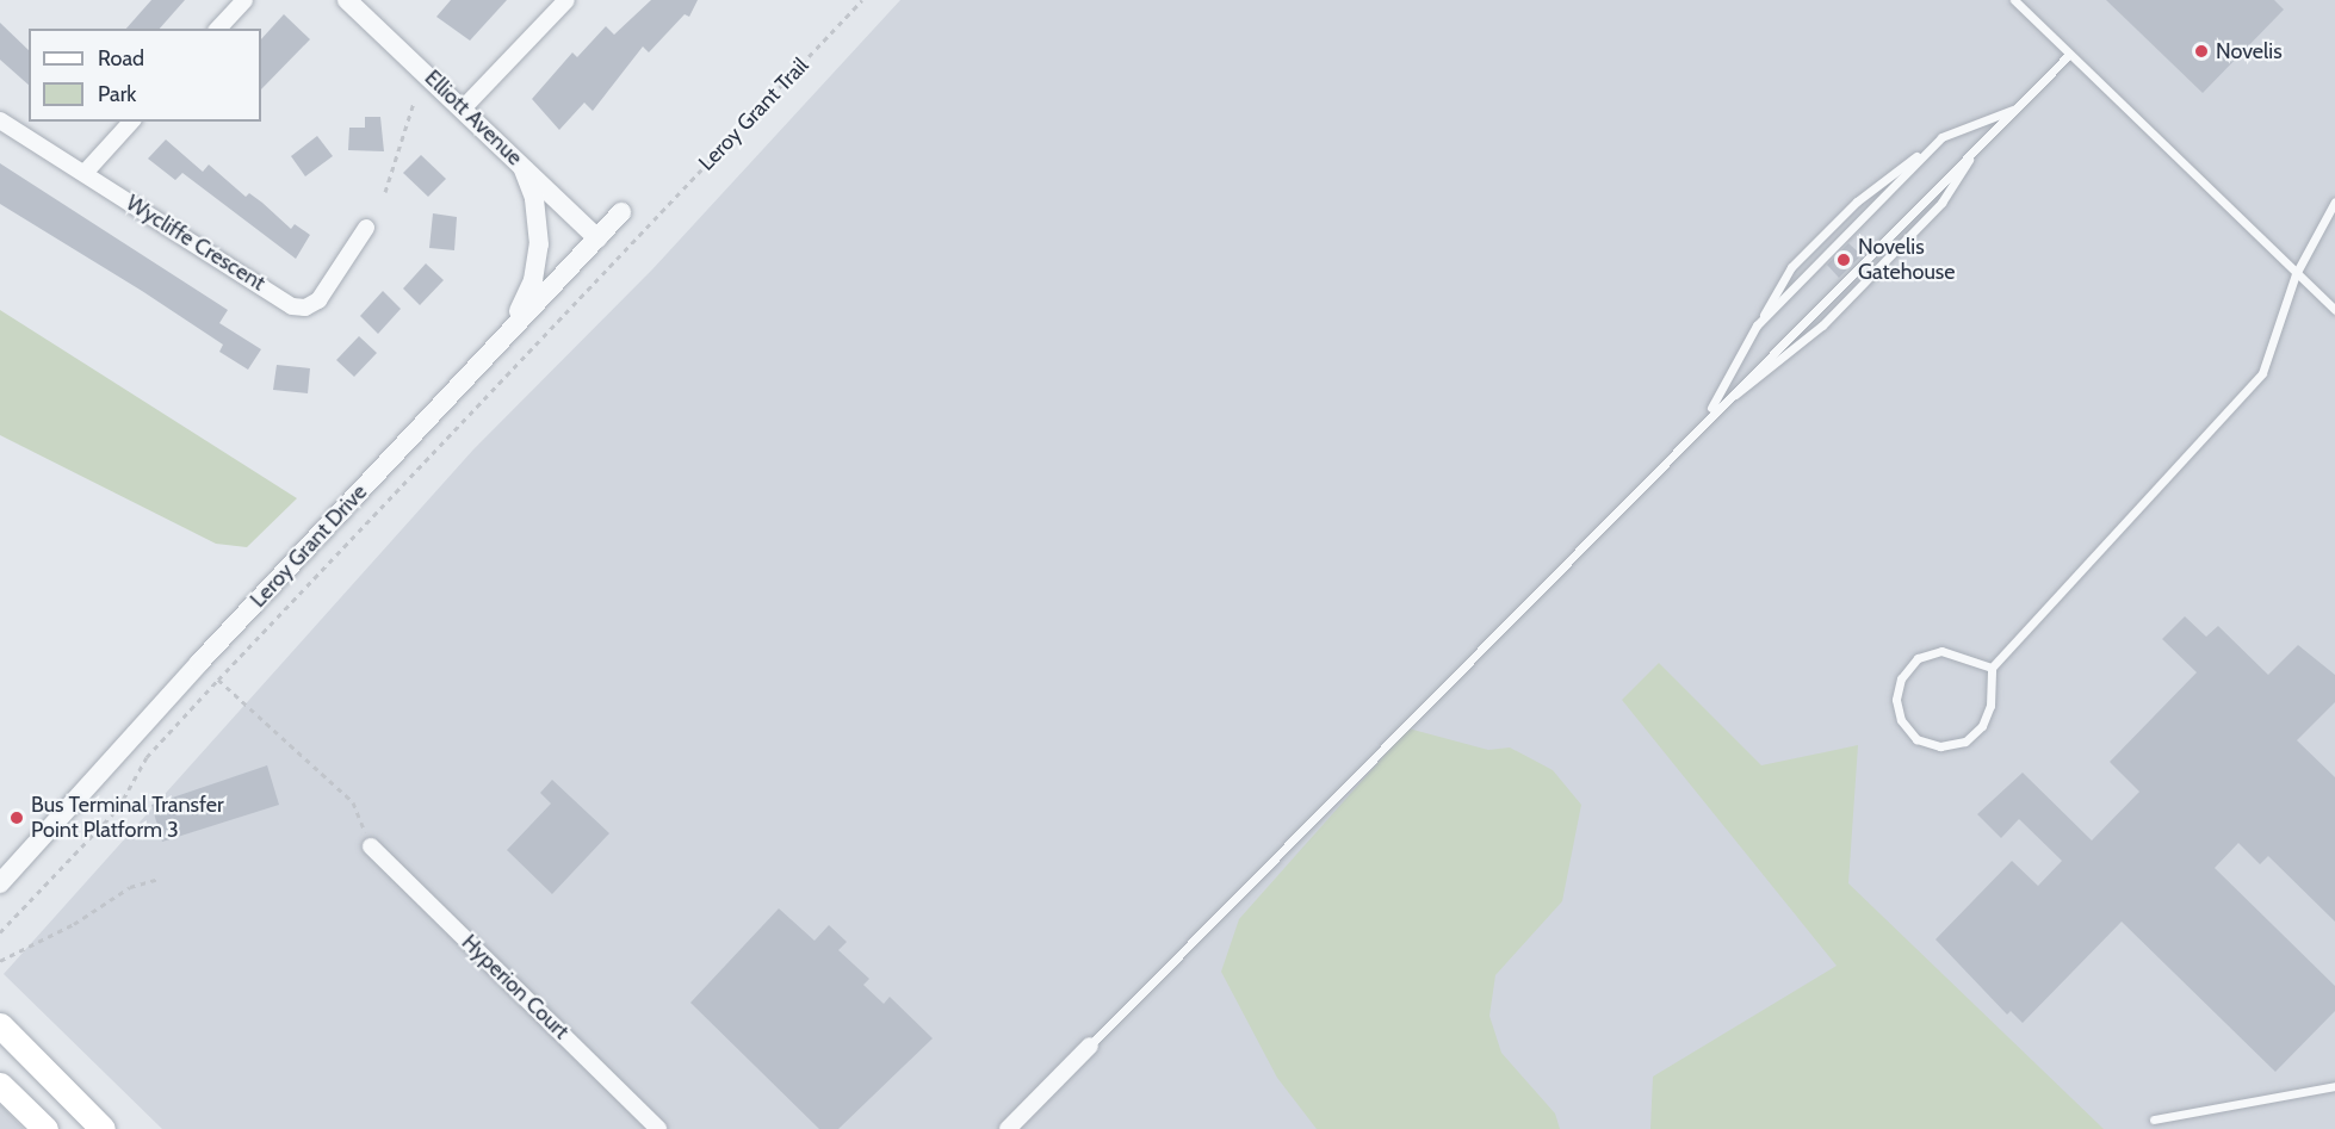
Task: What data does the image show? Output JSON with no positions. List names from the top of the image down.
{
  "streets": {
    "street": [
      "Elliott Avenue",
      "Wycliffe Crescent",
      "Leroy Grant Drive",
      "Hyperion Court"
    ],
    "path": ["Leroy Grant Trail"]
  },
  "crossings": [
    ["Elliott Avenue", "Leroy Grant Drive"]
  ],
  "places": ["Novelis", "Novelis Gatehouse", "Bus Terminal Transfer Point Platform 3"],
  "legend": ["Road", "Park"]
}
